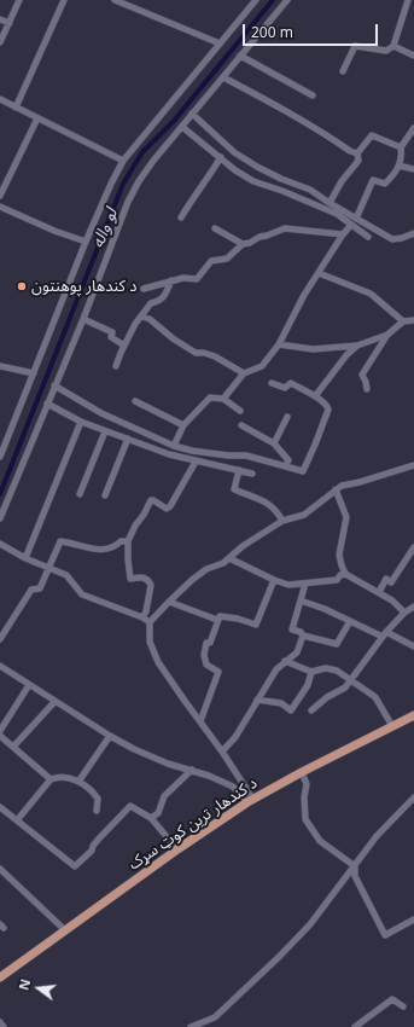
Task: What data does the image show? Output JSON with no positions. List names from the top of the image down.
{
  "streets": {
    "main road": ["د کندهار ترين کوټ سړک"]
  },
  "water": ["لو واله"],
  "places": ["د کندهار پوهنتون"],
  "scale_bar": "200 m",
  "north": "left"
}
